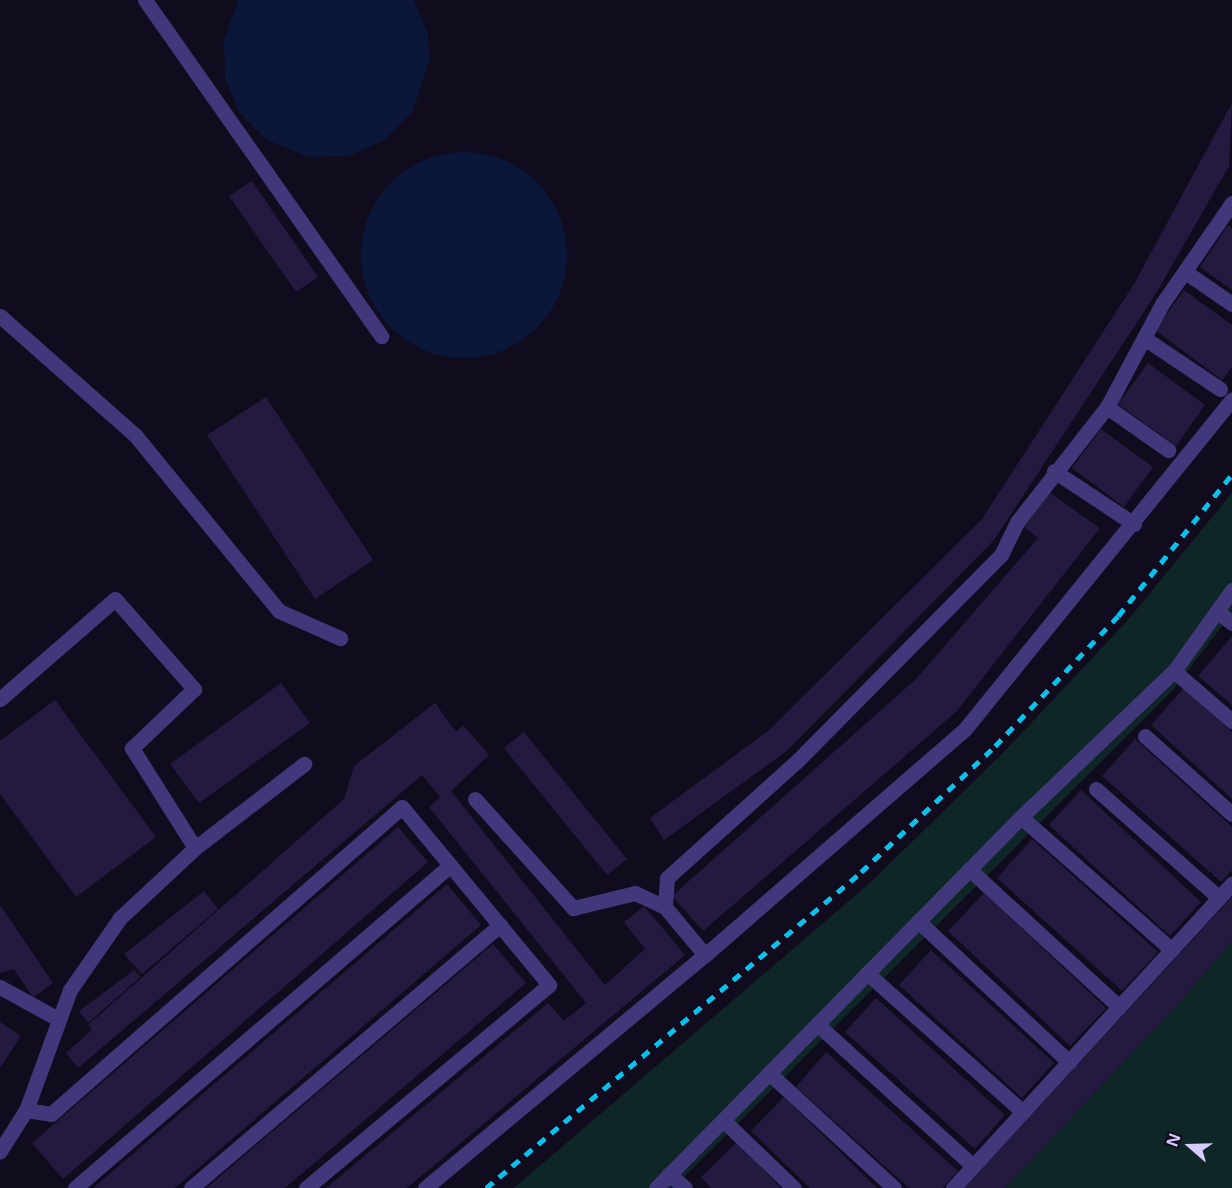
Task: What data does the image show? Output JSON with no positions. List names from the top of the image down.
{
  "north": "left"
}
